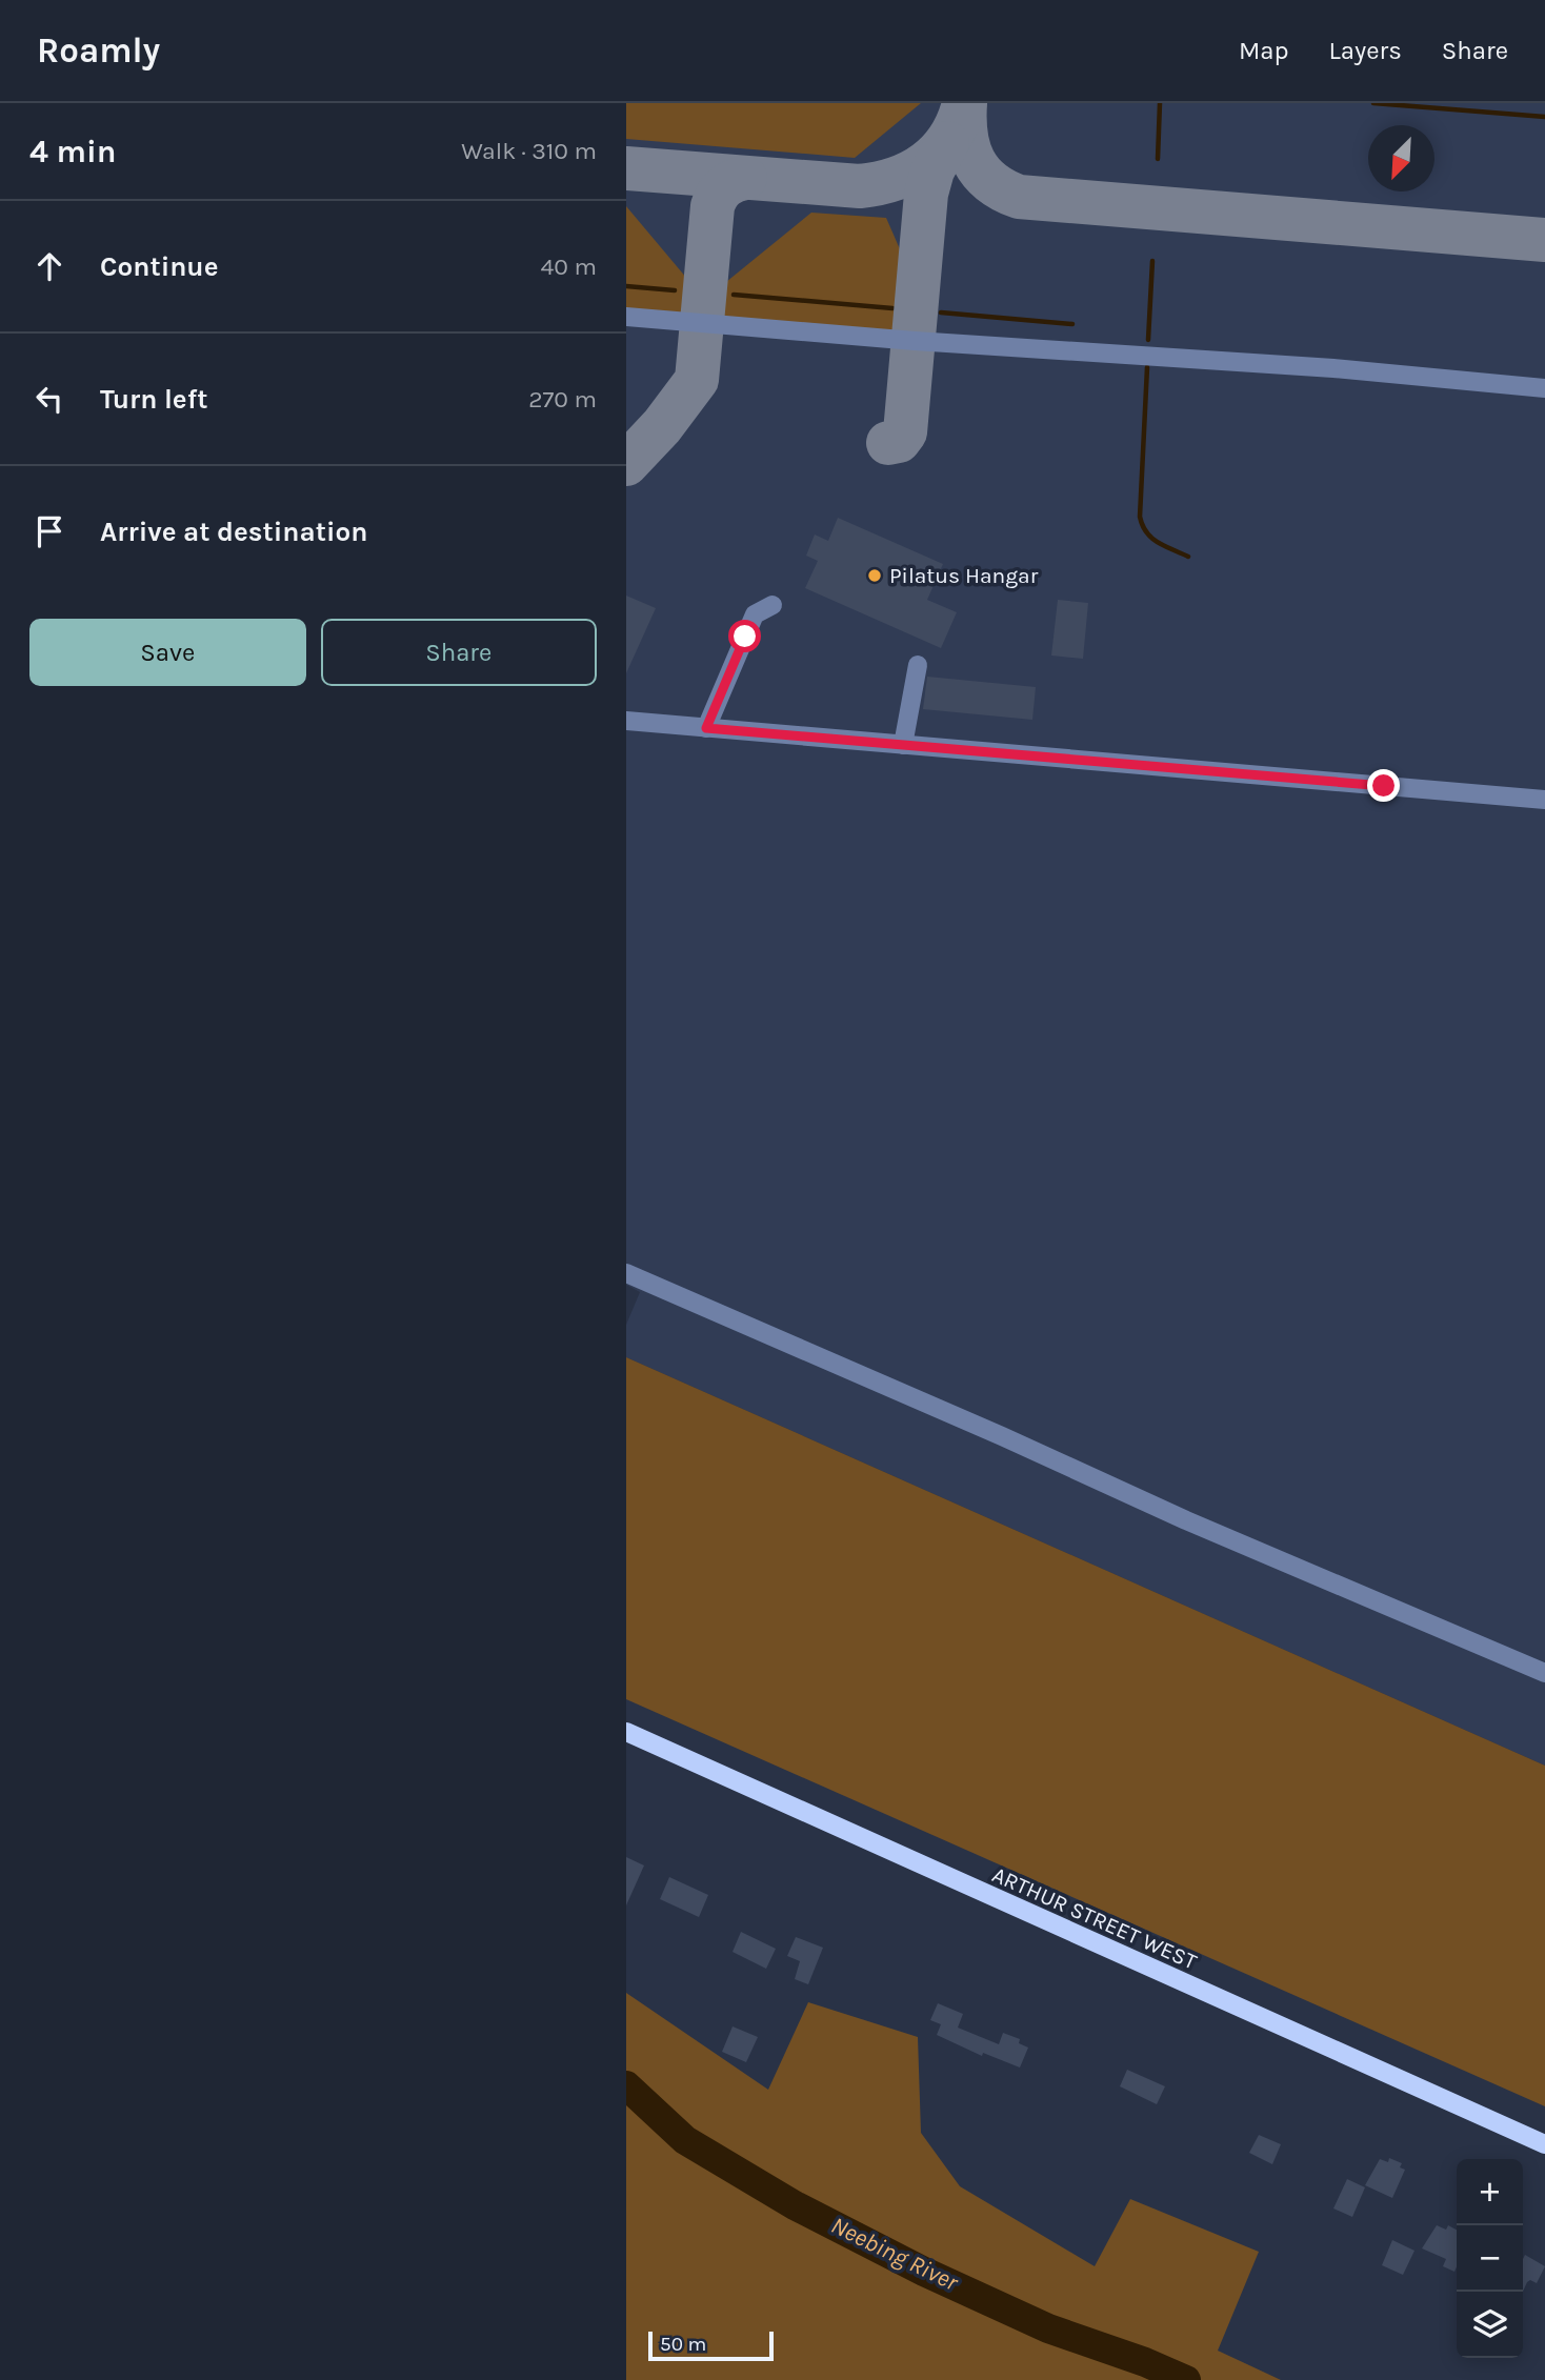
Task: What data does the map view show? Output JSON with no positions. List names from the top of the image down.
{
  "streets": {
    "main road": ["ARTHUR STREET WEST"]
  },
  "water": ["Neebing River"],
  "places": ["Pilatus Hangar"],
  "scale_bar": "50 m",
  "north": "bottom left",
  "page": {
    "header": "Roamly",
    "nav": ["Map", "Layers", "Share"],
    "heading": ["4 min", "Walk · 310 m"],
    "list": [
      ["Continue", "40 m"],
      ["Turn left", "270 m"],
      "Arrive at destination"
    ],
    "buttons": ["Save", "Share"],
    "map_buttons": ["+", "−"],
    "scale": "50 m"
  }
}
